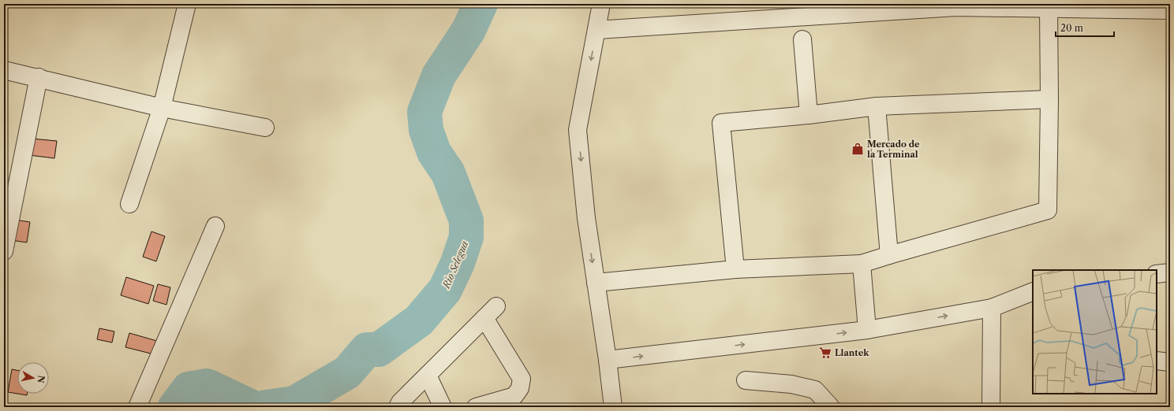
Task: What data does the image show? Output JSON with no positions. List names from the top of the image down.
{
  "water": ["Río Selegua"],
  "places": {
    "shop": ["Mercado de la Terminal"],
    "supermarket": ["Llantek"]
  },
  "scale_bar": "20 m",
  "north": "right"
}
